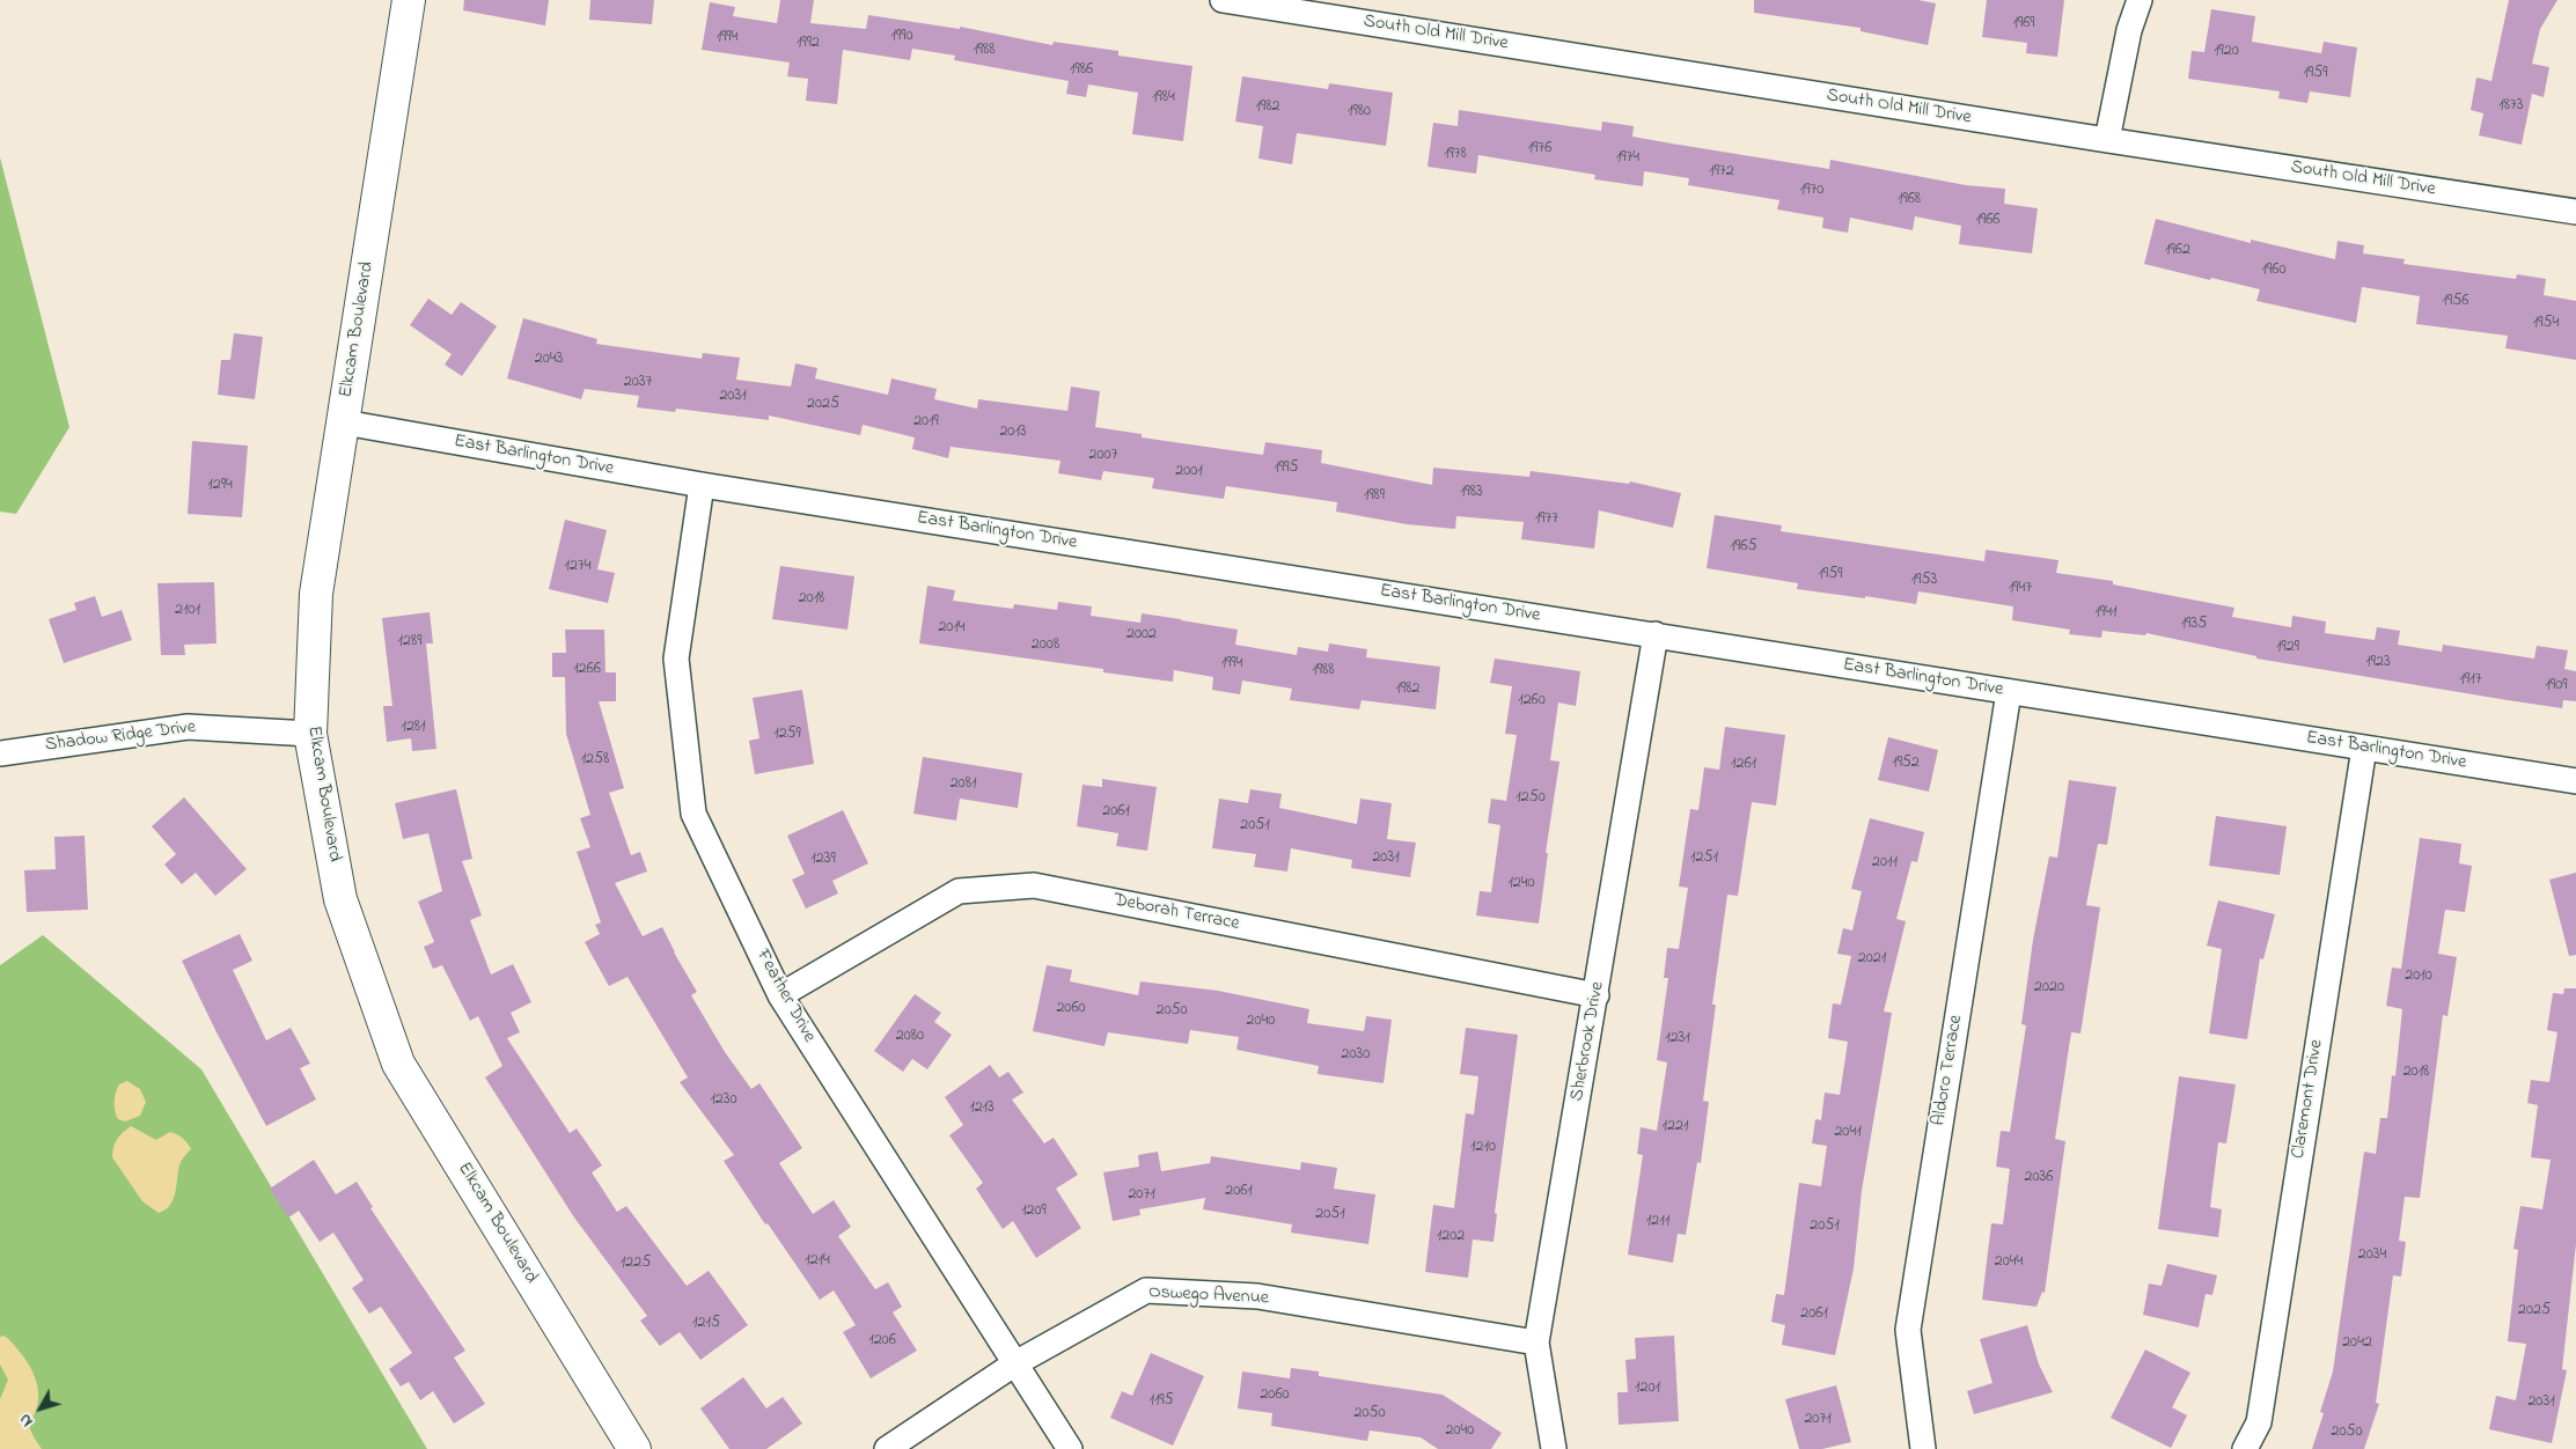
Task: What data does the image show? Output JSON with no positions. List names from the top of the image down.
{
  "streets": {
    "street": [
      "South Old Mill Drive",
      "Elkcam Boulevard",
      "East Barlington Drive",
      "Shadow Ridge Drive",
      "Deborah Terrace",
      "Feather Drive",
      "Sherbrook Drive",
      "Aldoro Terrace",
      "Claremont Drive",
      "Oswego Avenue"
    ]
  },
  "crossings": [
    ["Elkcam Boulevard", "East Barlington Drive"],
    ["Elkcam Boulevard", "Shadow Ridge Drive"],
    ["East Barlington Drive", "Feather Drive"],
    ["East Barlington Drive", "Sherbrook Drive"],
    ["East Barlington Drive", "Aldoro Terrace"],
    ["East Barlington Drive", "Claremont Drive"],
    ["Deborah Terrace", "Feather Drive"],
    ["Deborah Terrace", "Sherbrook Drive"],
    ["Feather Drive", "Oswego Avenue"],
    ["Sherbrook Drive", "Oswego Avenue"]
  ],
  "house_numbers": [
    "1969",
    "1990",
    "1994",
    "1992",
    "1988",
    "1920",
    "1986",
    "1959",
    "1984",
    "1873",
    "1982",
    "1980",
    "1976",
    "1978",
    "1974",
    "1972",
    "1970",
    "1968",
    "1966",
    "1962",
    "1960",
    "1956",
    "1954",
    "2043",
    "2037",
    "2031",
    "2025",
    "2019",
    "2013",
    "2007",
    "1995",
    "2001",
    "1294",
    "1983",
    "1989",
    "1977",
    "1965",
    "1274",
    "1959",
    "1953",
    "1947",
    "2018",
    "2101",
    "1941",
    "1935",
    "2014",
    "2002",
    "1289",
    "2008",
    "1929",
    "1923",
    "1994",
    "1266",
    "1988",
    "1917",
    "1909",
    "1982",
    "1260",
    "1281",
    "1259",
    "1258",
    "1952",
    "1261",
    "2081",
    "1250",
    "2061",
    "2051",
    "2031",
    "1251",
    "1239",
    "2011",
    "1240",
    "2021",
    "2010",
    "2020",
    "2060",
    "2050",
    "2040",
    "2080",
    "1231",
    "2030",
    "2018",
    "1230",
    "1213",
    "1221",
    "2041",
    "1210",
    "2036",
    "2061",
    "2071",
    "1209",
    "2051",
    "1211",
    "2051",
    "1202",
    "2034",
    "1214",
    "2044",
    "1225",
    "2025",
    "2061",
    "1215",
    "1206",
    "2042",
    "1201",
    "2060",
    "1195",
    "2031",
    "2050",
    "2071",
    "2040",
    "2050"
  ],
  "north": "bottom left"
}
